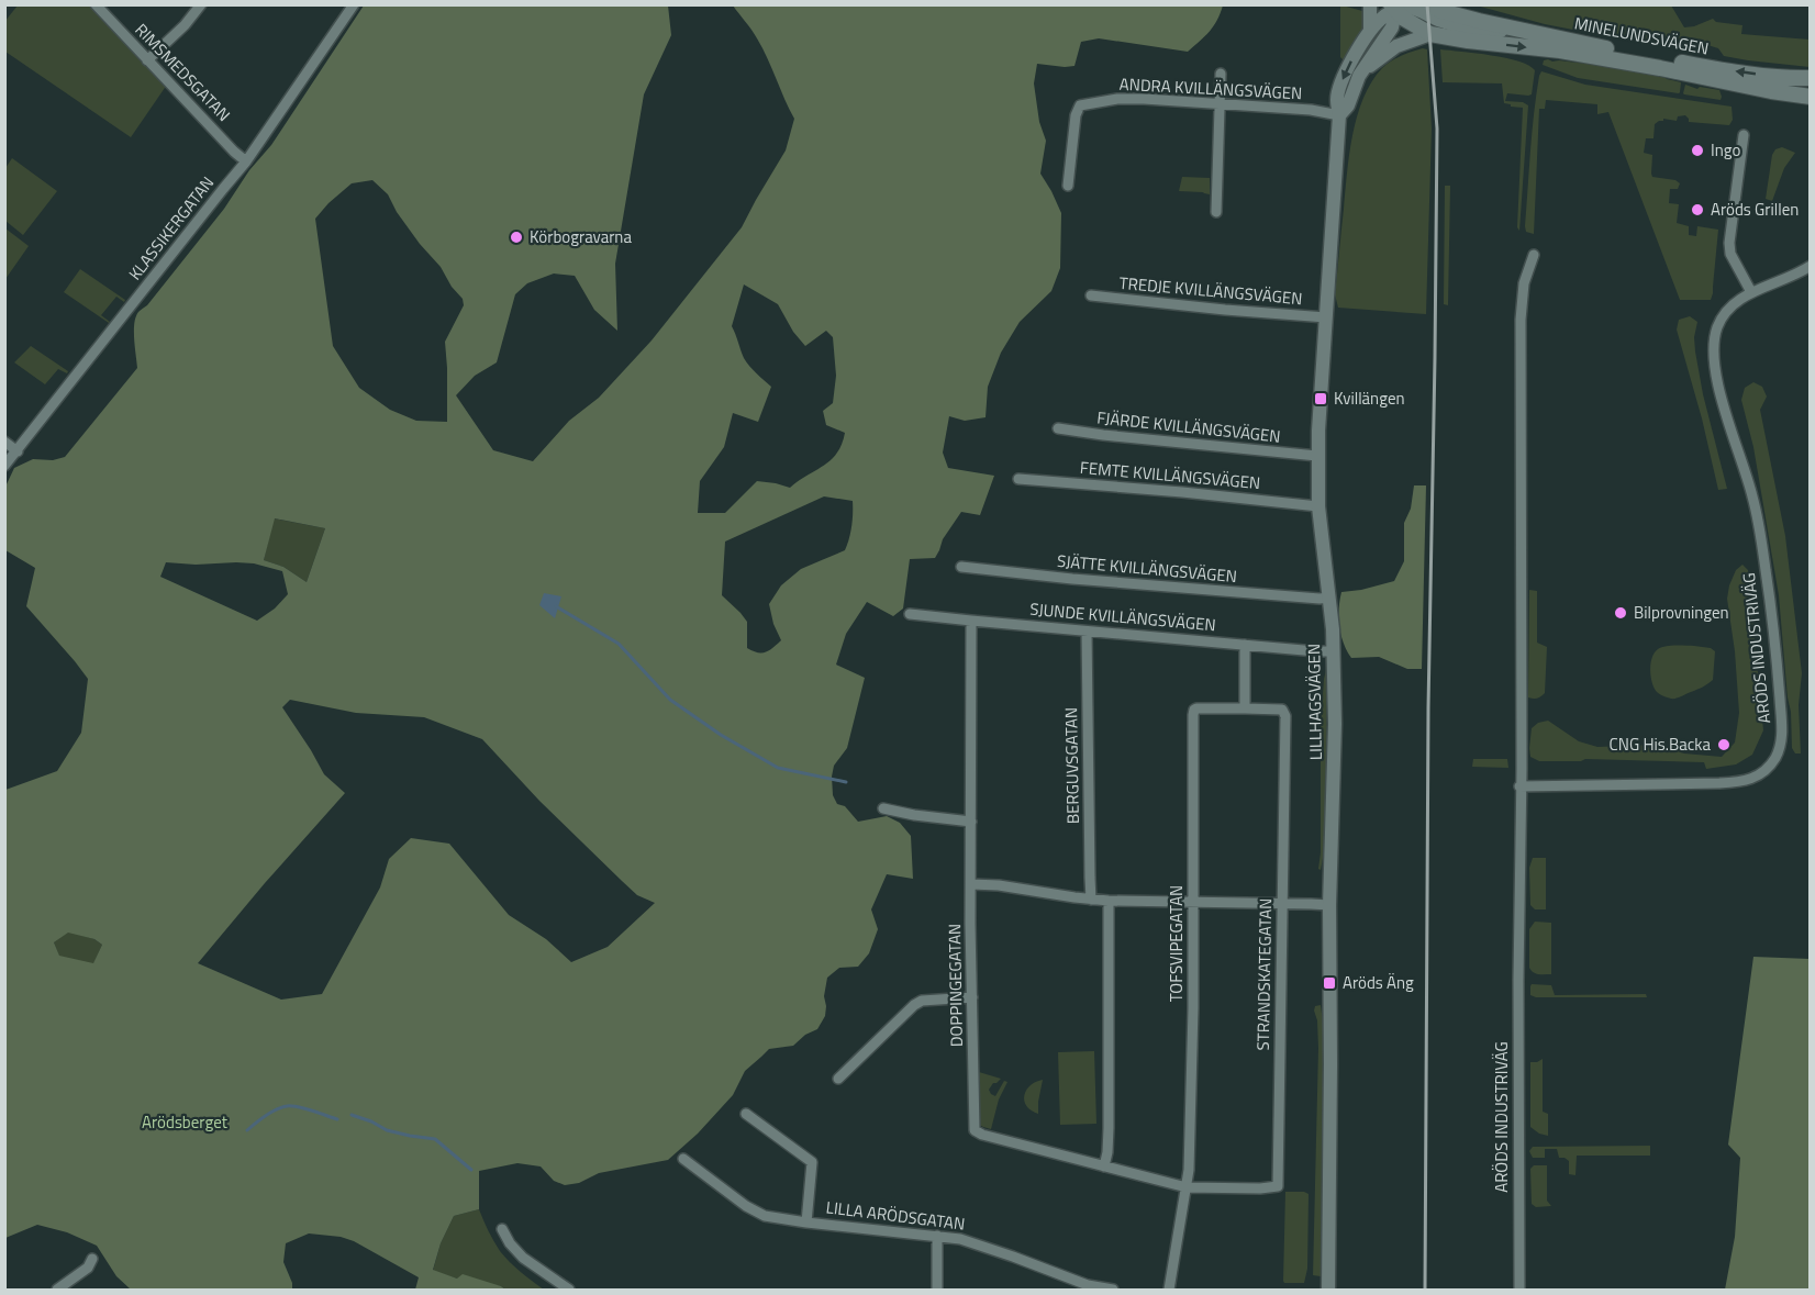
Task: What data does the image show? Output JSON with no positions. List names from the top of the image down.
{
  "streets": {
    "main road": ["MINELUNDSVÄGEN"],
    "street": [
      "RIMSMEDSGATAN",
      "ANDRA KVILLÄNGSVÄGEN",
      "KLASSIKERGATAN",
      "TREDJE KVILLÄNGSVÄGEN",
      "FJÄRDE KVILLÄNGSVÄGEN",
      "FEMTE KVILLÄNGSVÄGEN",
      "SJÄTTE KVILLÄNGSVÄGEN",
      "SJUNDE KVILLÄNGSVÄGEN",
      "ARÖDS INDUSTRIVÄG",
      "LILLHAGSVÄGEN",
      "BERGUVSGATAN",
      "TOFSVIPEGATAN",
      "STRANDSKATEGATAN",
      "DOPPINGEGATAN",
      "LILLA ARÖDSGATAN"
    ]
  },
  "crossings": [
    ["MINELUNDSVÄGEN", "LILLHAGSVÄGEN"],
    ["RIMSMEDSGATAN", "KLASSIKERGATAN"],
    ["ANDRA KVILLÄNGSVÄGEN", "LILLHAGSVÄGEN"],
    ["TREDJE KVILLÄNGSVÄGEN", "LILLHAGSVÄGEN"],
    ["FJÄRDE KVILLÄNGSVÄGEN", "LILLHAGSVÄGEN"],
    ["FEMTE KVILLÄNGSVÄGEN", "LILLHAGSVÄGEN"],
    ["SJÄTTE KVILLÄNGSVÄGEN", "LILLHAGSVÄGEN"],
    ["SJUNDE KVILLÄNGSVÄGEN", "LILLHAGSVÄGEN"],
    ["SJUNDE KVILLÄNGSVÄGEN", "BERGUVSGATAN"],
    ["SJUNDE KVILLÄNGSVÄGEN", "DOPPINGEGATAN"],
    ["TOFSVIPEGATAN", "STRANDSKATEGATAN"],
    ["TOFSVIPEGATAN", "DOPPINGEGATAN"],
    ["STRANDSKATEGATAN", "DOPPINGEGATAN"]
  ],
  "parks": ["Arödsberget"],
  "places": {
    "other": [
      "Ingo",
      "Aröds Grillen",
      "Körbogravarna",
      "Bilprovningen",
      "CNG His.Backa"
    ],
    "transit": ["Kvillängen", "Aröds Äng"]
  }
}
